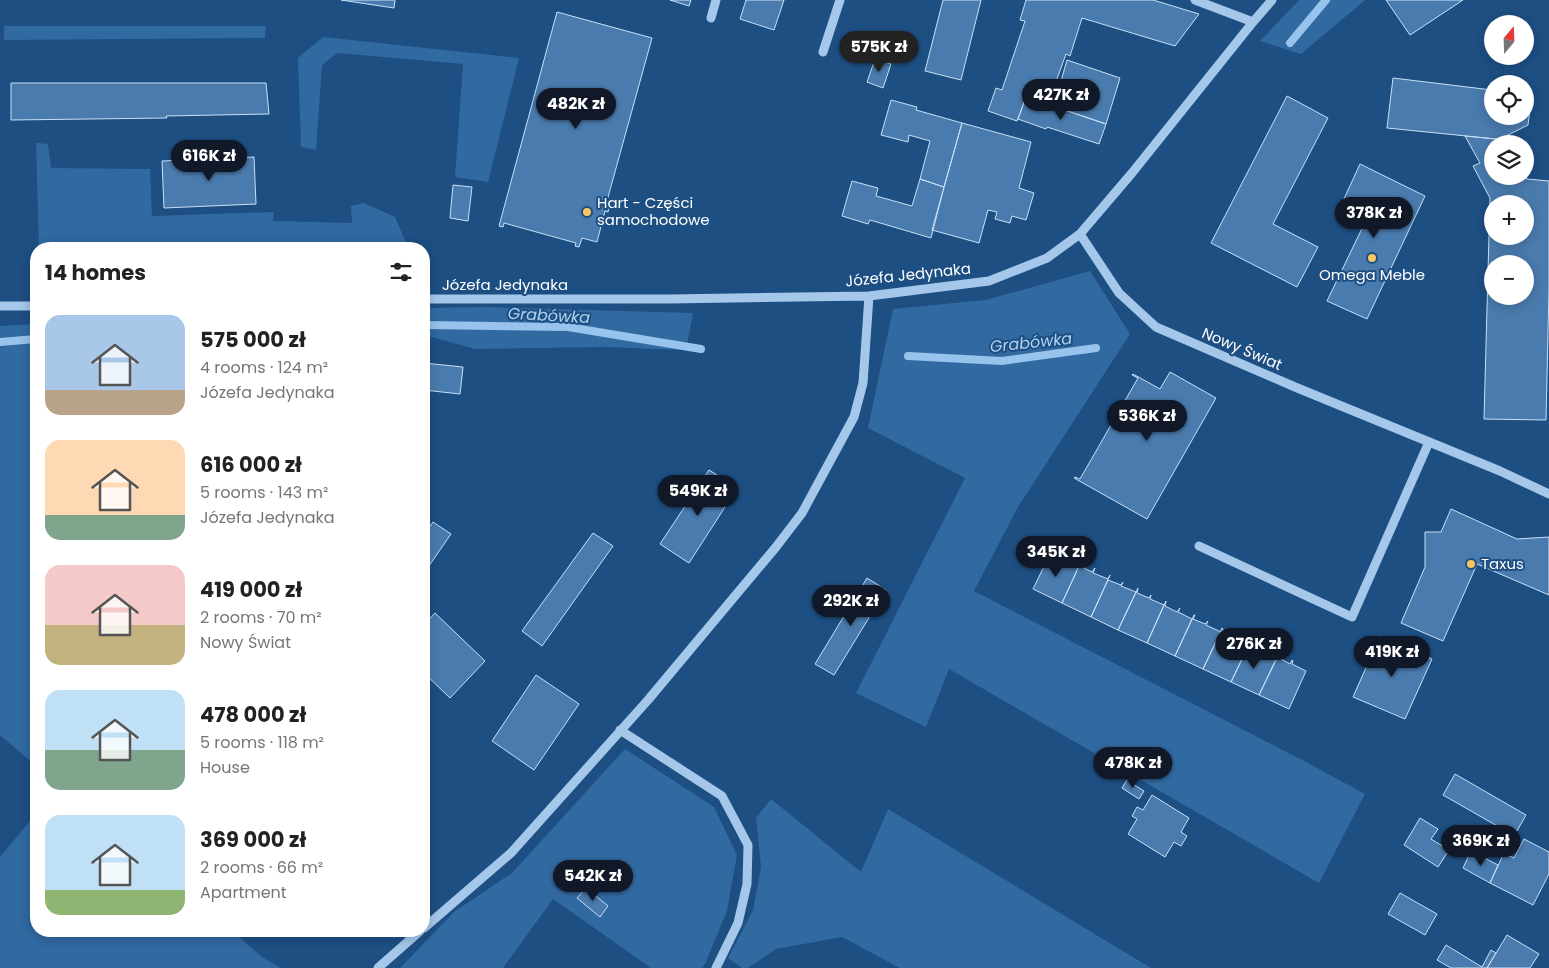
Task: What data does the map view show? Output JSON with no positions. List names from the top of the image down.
{
  "streets": {
    "street": ["Józefa Jedynaka", "Nowy Świat"]
  },
  "crossings": [
    ["Józefa Jedynaka", "Nowy Świat"]
  ],
  "water": ["Grabówka"],
  "places": ["Hart - Części samochodowe", "Omega Meble", "Taxus"],
  "north": "top",
  "page": {
    "map_buttons": ["+", "−"],
    "price": [
      "575K zł",
      "427K zł",
      "482K zł",
      "616K zł",
      "378K zł",
      "536K zł",
      "549K zł",
      "345K zł",
      "292K zł",
      "276K zł",
      "419K zł",
      "478K zł",
      "369K zł",
      "542K zł"
    ],
    "heading": "14 homes",
    "list": [
      {
        "name": "575 000 zł",
        "note": "4 rooms · 124 m² · Józefa Jedynaka"
      },
      {
        "name": "616 000 zł",
        "note": "5 rooms · 143 m² · Józefa Jedynaka"
      },
      {
        "name": "419 000 zł",
        "note": "2 rooms · 70 m² · Nowy Świat"
      },
      {
        "name": "478 000 zł",
        "note": "5 rooms · 118 m² · House"
      },
      {
        "name": "369 000 zł",
        "note": "2 rooms · 66 m² · Apartment"
      }
    ]
  }
}
